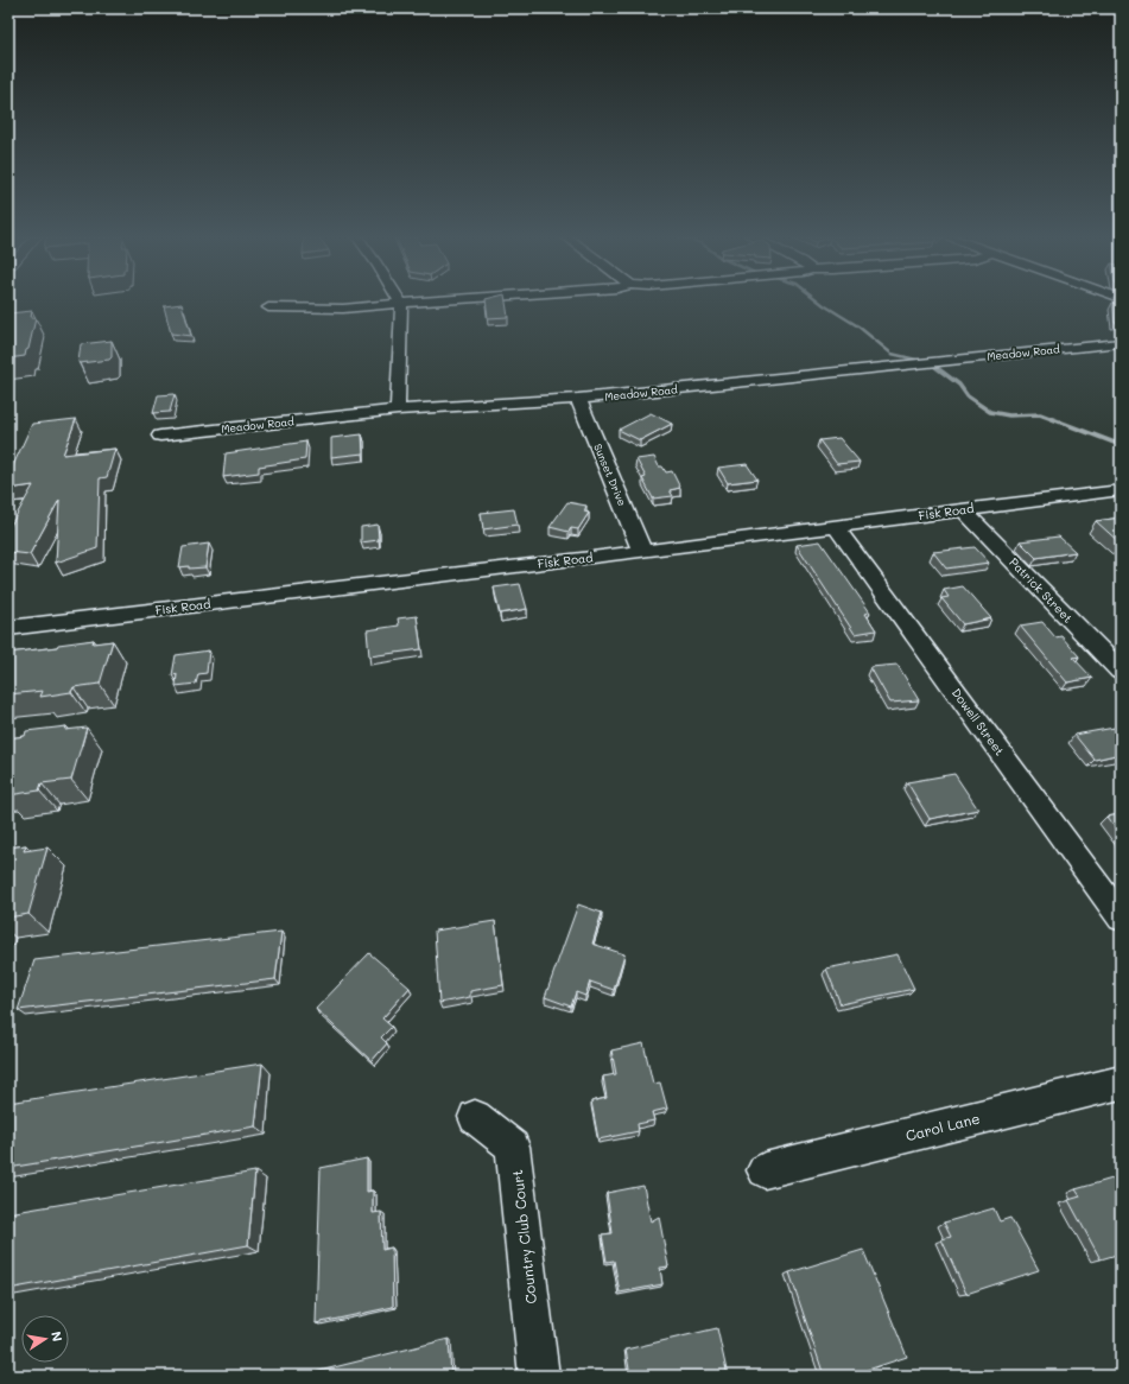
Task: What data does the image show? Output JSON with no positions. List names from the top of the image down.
{
  "streets": {
    "street": [
      "Meadow Road",
      "Sunset Drive",
      "Fisk Road",
      "Patrick Street",
      "Dowell Street",
      "Carol Lane",
      "Country Club Court"
    ]
  },
  "crossings": [
    ["Meadow Road", "Sunset Drive"],
    ["Sunset Drive", "Fisk Road"],
    ["Fisk Road", "Patrick Street"],
    ["Fisk Road", "Dowell Street"]
  ],
  "north": "right"
}
